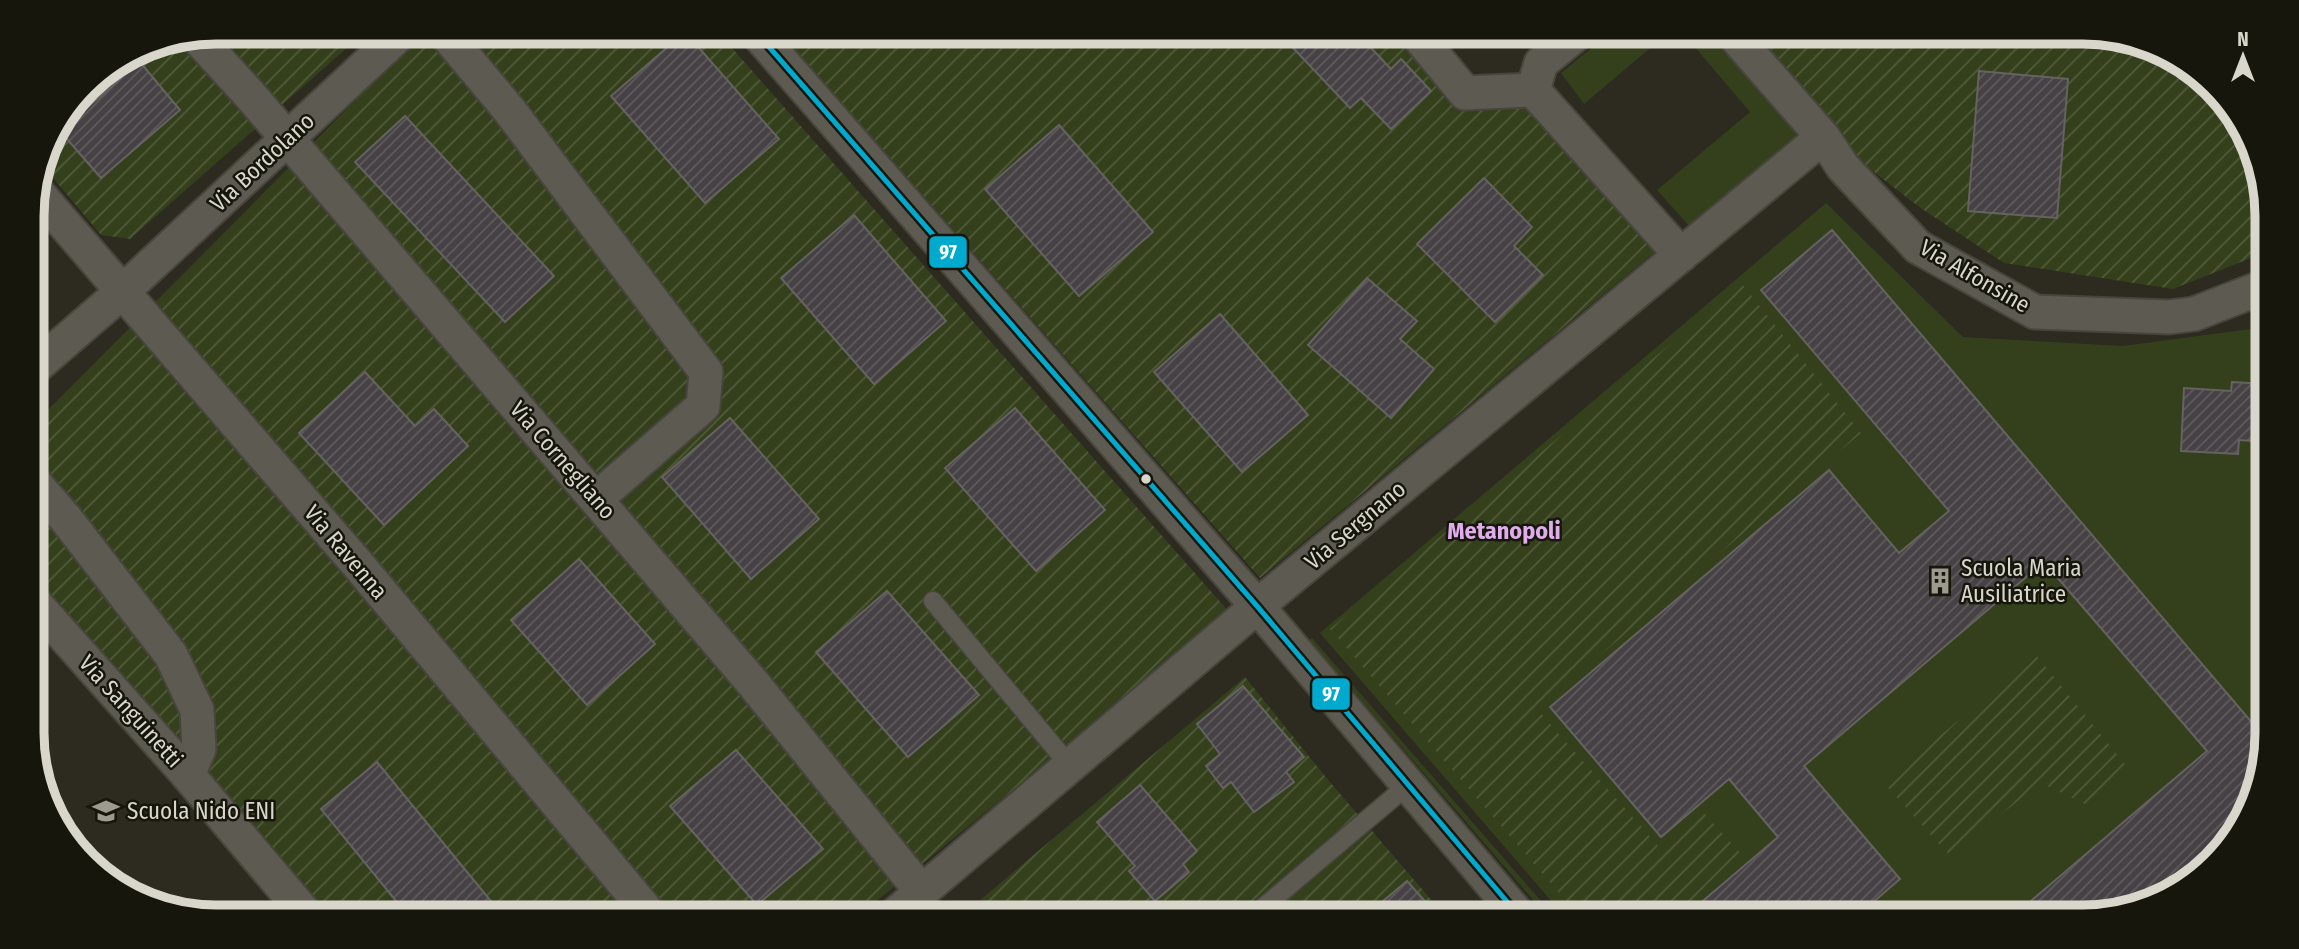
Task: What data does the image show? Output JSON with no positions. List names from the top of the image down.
{
  "streets": {
    "street": [
      "Via Bordolano",
      "Via Alfonsine",
      "Via Cornegliano",
      "Via Sergnano",
      "Via Ravenna",
      "Via Sanguinetti"
    ]
  },
  "crossings": [
    ["Via Bordolano", "Via Cornegliano"],
    ["Via Bordolano", "Via Ravenna"],
    ["Via Alfonsine", "Via Sergnano"],
    ["Via Cornegliano", "Via Sergnano"]
  ],
  "districts": ["Metanopoli"],
  "places": {
    "building": ["Scuola Maria Ausiliatrice"],
    "school or university": ["Scuola Nido ENI"]
  },
  "lines": ["transit line 97"],
  "north": "top"
}
